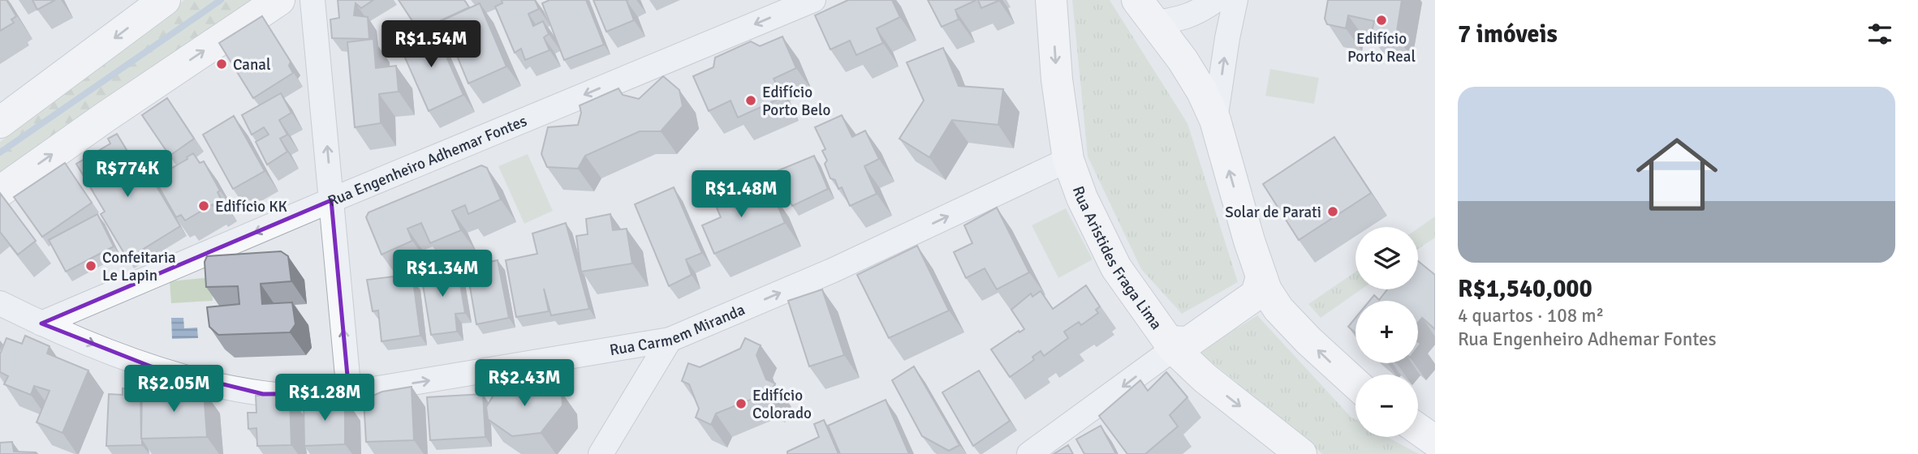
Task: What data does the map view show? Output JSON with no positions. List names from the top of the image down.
{
  "streets": {
    "main road": ["Rua Aristides Fraga Lima"],
    "street": ["Rua Engenheiro Adhemar Fontes", "Rua Carmem Miranda"]
  },
  "crossings": [
    ["Rua Engenheiro Adhemar Fontes", "Rua Carmem Miranda"],
    ["Rua Aristides Fraga Lima", "Rua Carmem Miranda"]
  ],
  "one_way": ["Rua Engenheiro Adhemar Fontes", "Rua Carmem Miranda"],
  "places": [
    "Edifício Porto Real",
    "Canal",
    "Edifício Porto Belo",
    "Edifício KK",
    "Solar de Parati",
    "Confeitaria Le Lapin",
    "Edifício Colorado"
  ],
  "page": {
    "heading": "7 imóveis",
    "price": [
      "R$1.54M",
      "R$774K",
      "R$1.48M",
      "R$1.34M",
      "R$2.43M",
      "R$2.05M",
      "R$1.28M"
    ],
    "list": [
      {
        "name": "R$1,540,000",
        "note": "4 quartos · 108 m² · Rua Engenheiro Adhemar Fontes"
      }
    ],
    "map_buttons": ["+", "−"]
  }
}
